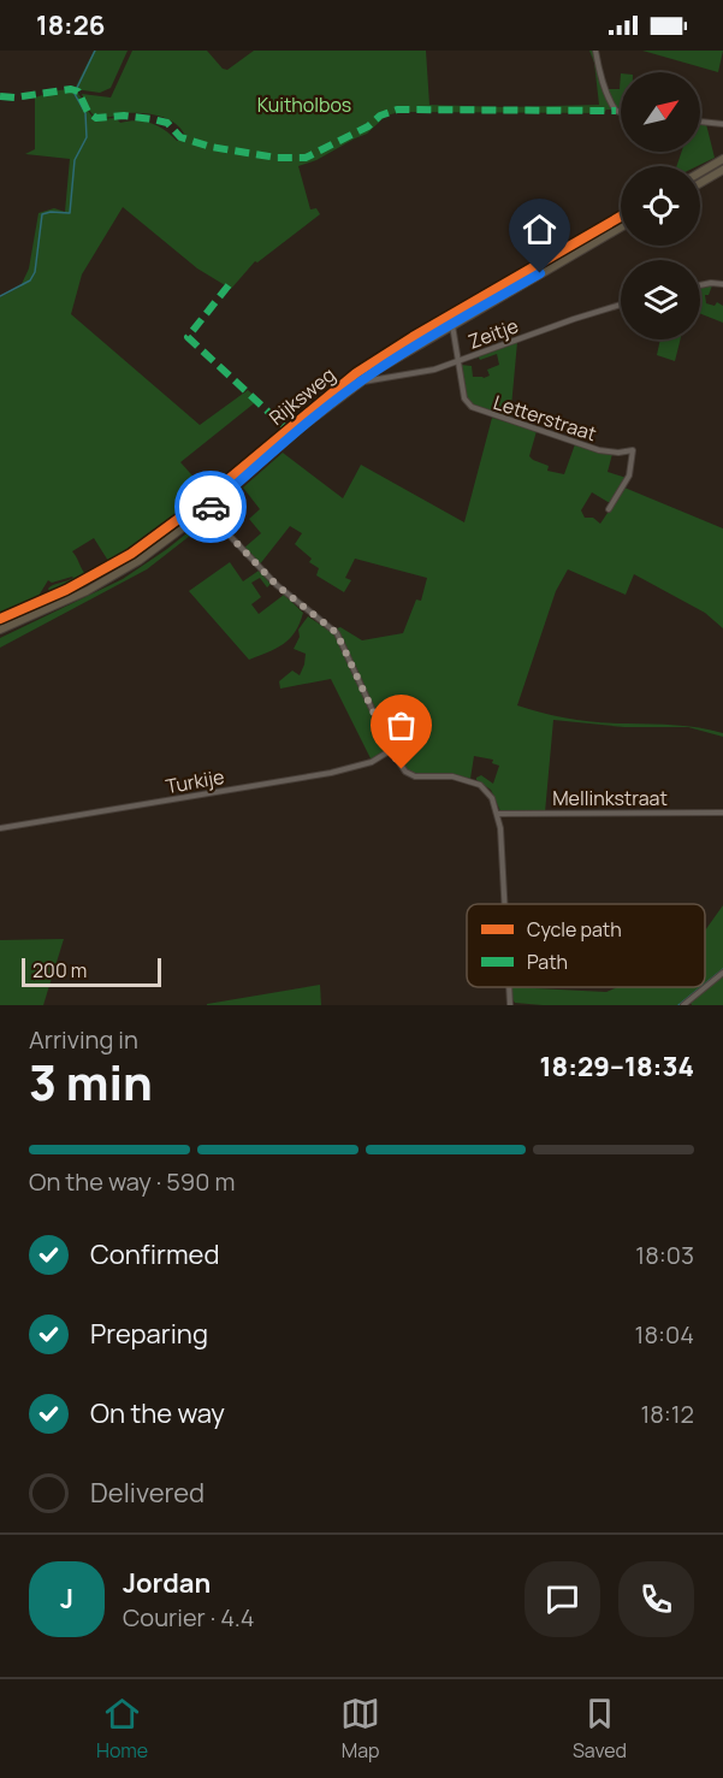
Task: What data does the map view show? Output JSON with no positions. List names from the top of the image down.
{
  "streets": {
    "highway": ["Rijksweg"],
    "street": [
      "Zeitje",
      "Letterstraat",
      "Turkije",
      "Mellinkstraat"
    ]
  },
  "crossings": [
    ["Zeitje", "Rijksweg"],
    ["Zeitje", "Letterstraat"],
    ["Rijksweg", "Letterstraat"]
  ],
  "parks": ["Kuitholbos"],
  "legend": ["Cycle path", "Path"],
  "scale_bar": "200 m",
  "north": "top right",
  "page": {
    "status": "18:26",
    "scale": "200 m",
    "heading": ["3 min", "Arriving in", "18:29–18:34"],
    "panel": ["Jordan", "Courier · 4.4"],
    "bar": "On the way · 590 m",
    "list": [
      ["Confirmed", "18:03"],
      ["Preparing", "18:04"],
      ["On the way", "18:12"],
      "Delivered"
    ],
    "round": "J",
    "tabs": ["Home", "Map", "Saved"]
  }
}
